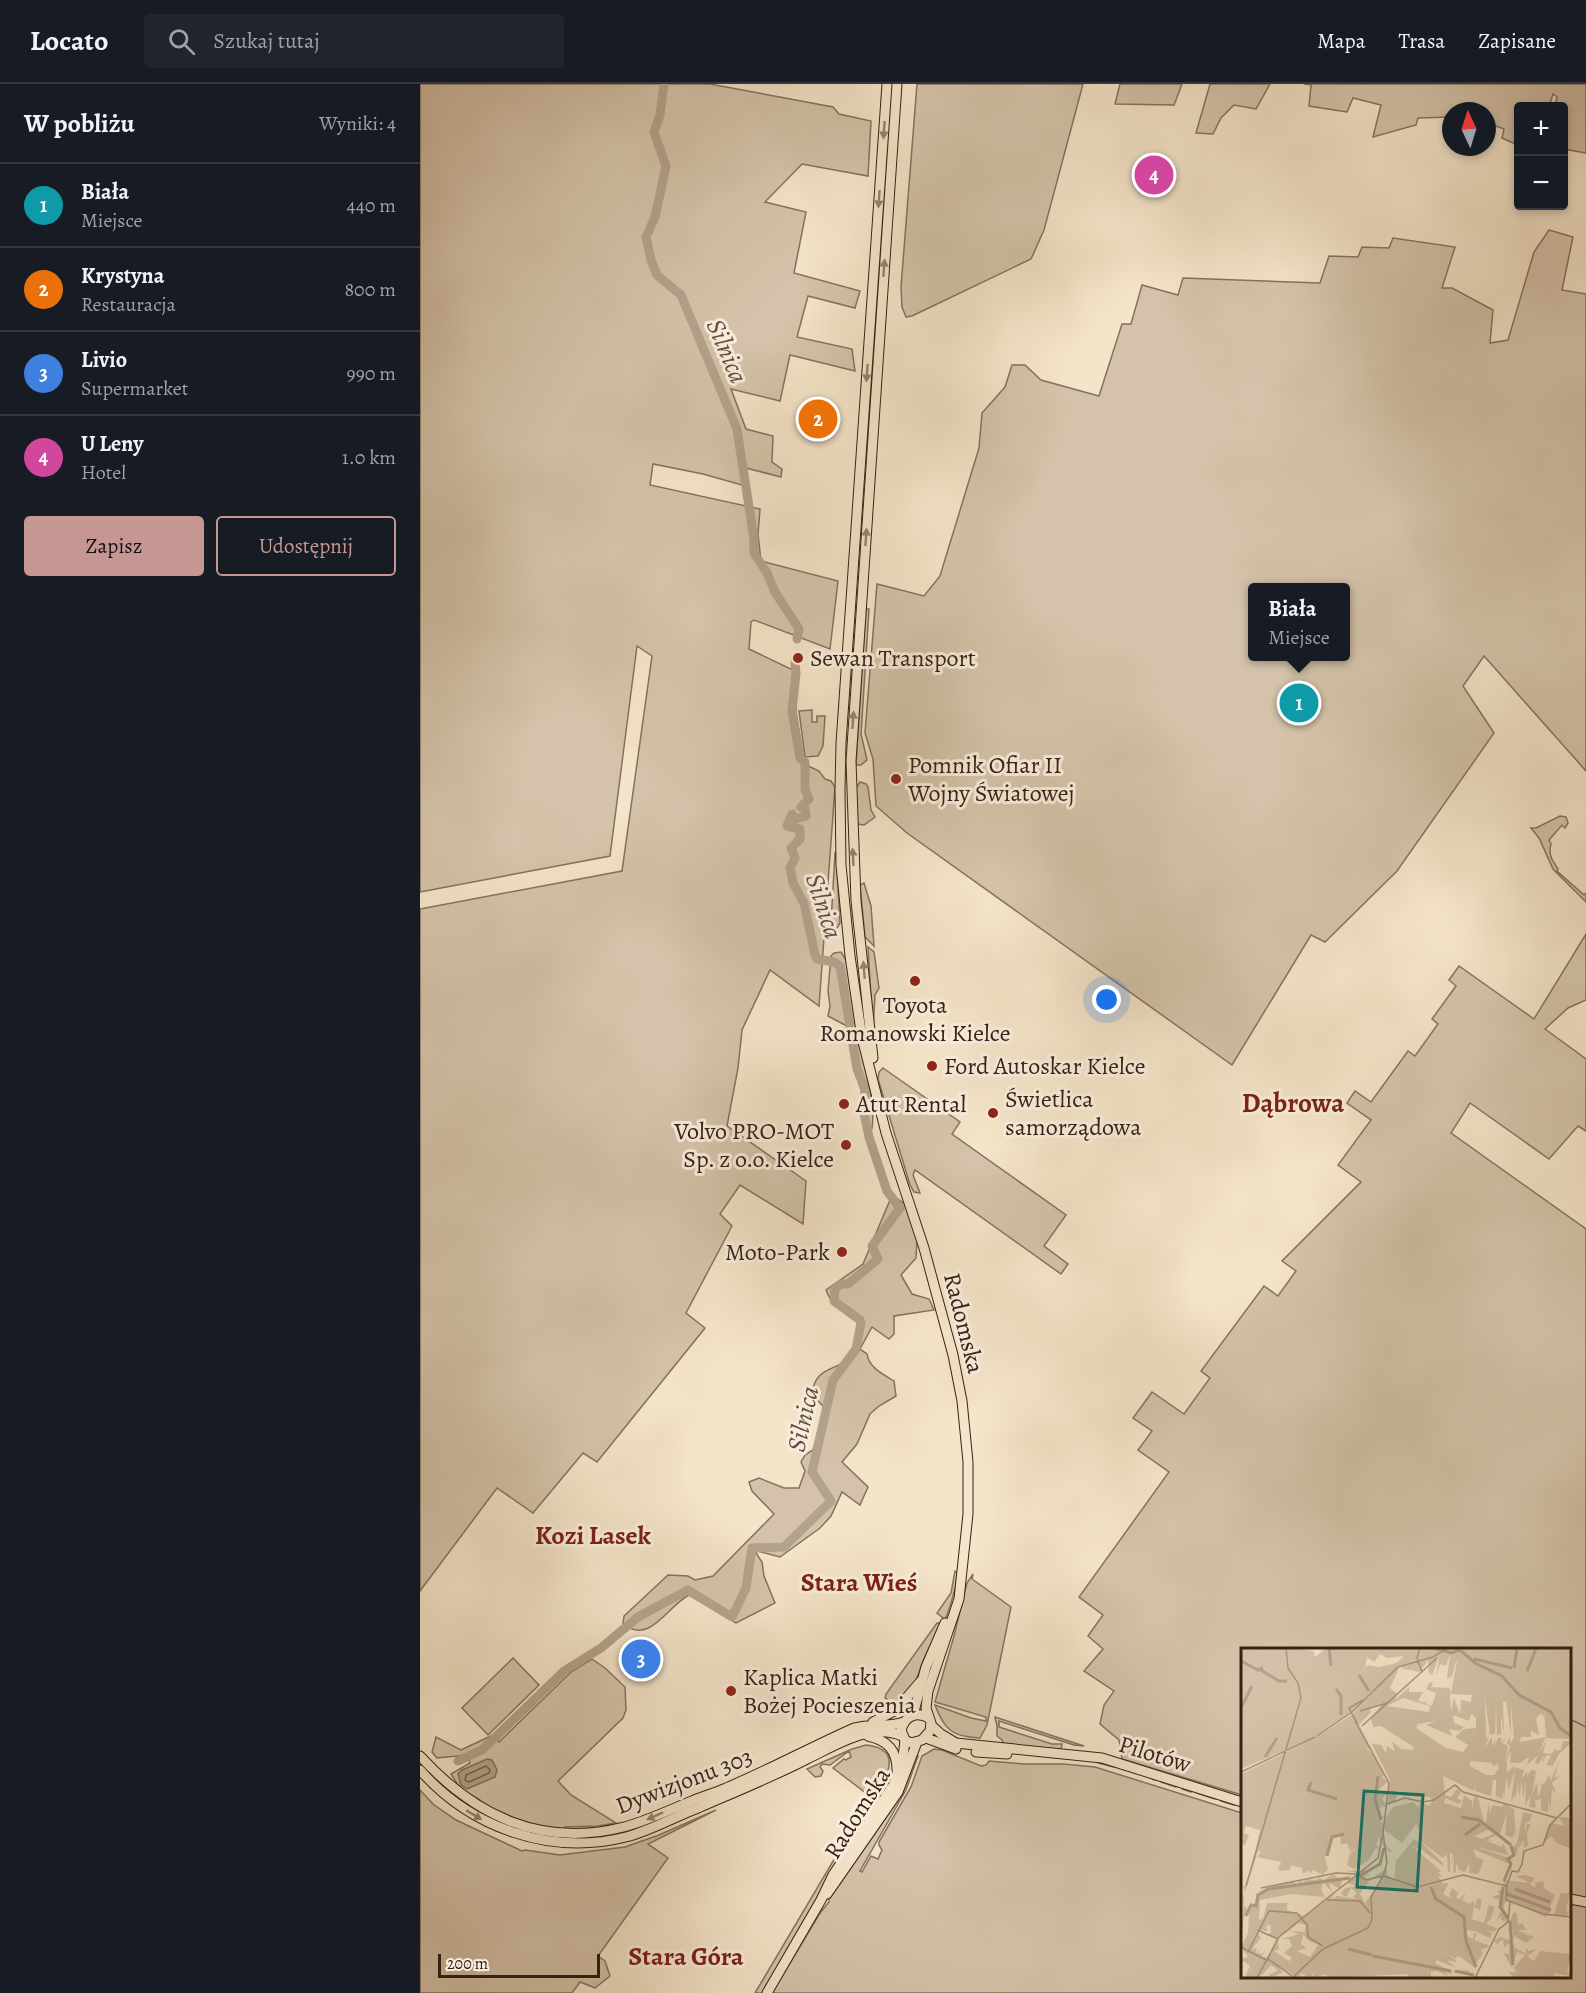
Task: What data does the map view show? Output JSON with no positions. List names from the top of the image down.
{
  "streets": {
    "main road": ["Radomska", "Pilotów", "Dywizjonu 303"]
  },
  "crossings": [
    ["Radomska", "Pilotów"],
    ["Radomska", "Dywizjonu 303"],
    ["Pilotów", "Dywizjonu 303"]
  ],
  "districts": [
    "Dąbrowa",
    "Kozi Lasek",
    "Stara Wieś",
    "Stara Góra"
  ],
  "water": ["Silnica"],
  "places": [
    "Sewan Transport",
    "Pomnik Ofiar II Wojny Światowej",
    "Toyota Romanowski Kielce",
    "Ford Autoskar Kielce",
    "Atut Rental",
    "Świetlica samorządowa",
    "Volvo PRO-MOT Sp. z o.o. Kielce",
    "Moto-Park",
    "Kaplica Matki Bożej Pocieszenia"
  ],
  "scale_bar": "200 m",
  "north": "top",
  "page": {
    "header": "Locato",
    "search": "Szukaj tutaj",
    "nav": ["Mapa", "Trasa", "Zapisane"],
    "heading": ["W pobliżu", "Wyniki: 4"],
    "map_buttons": ["+", "−"],
    "pins": [
      "4",
      "2",
      "1",
      "3"
    ],
    "list": [
      {
        "mark": "1",
        "name": "Biała",
        "note": "Miejsce",
        "value": "440 m"
      },
      {
        "mark": "2",
        "name": "Krystyna",
        "note": "Restauracja",
        "value": "800 m"
      },
      {
        "mark": "3",
        "name": "Livio",
        "note": "Supermarket",
        "value": "990 m"
      },
      {
        "mark": "4",
        "name": "U Leny",
        "note": "Hotel",
        "value": "1.0 km"
      }
    ],
    "buttons": ["Zapisz", "Udostępnij"],
    "popup": ["Biała", "Miejsce"],
    "scale": "200 m"
  }
}
